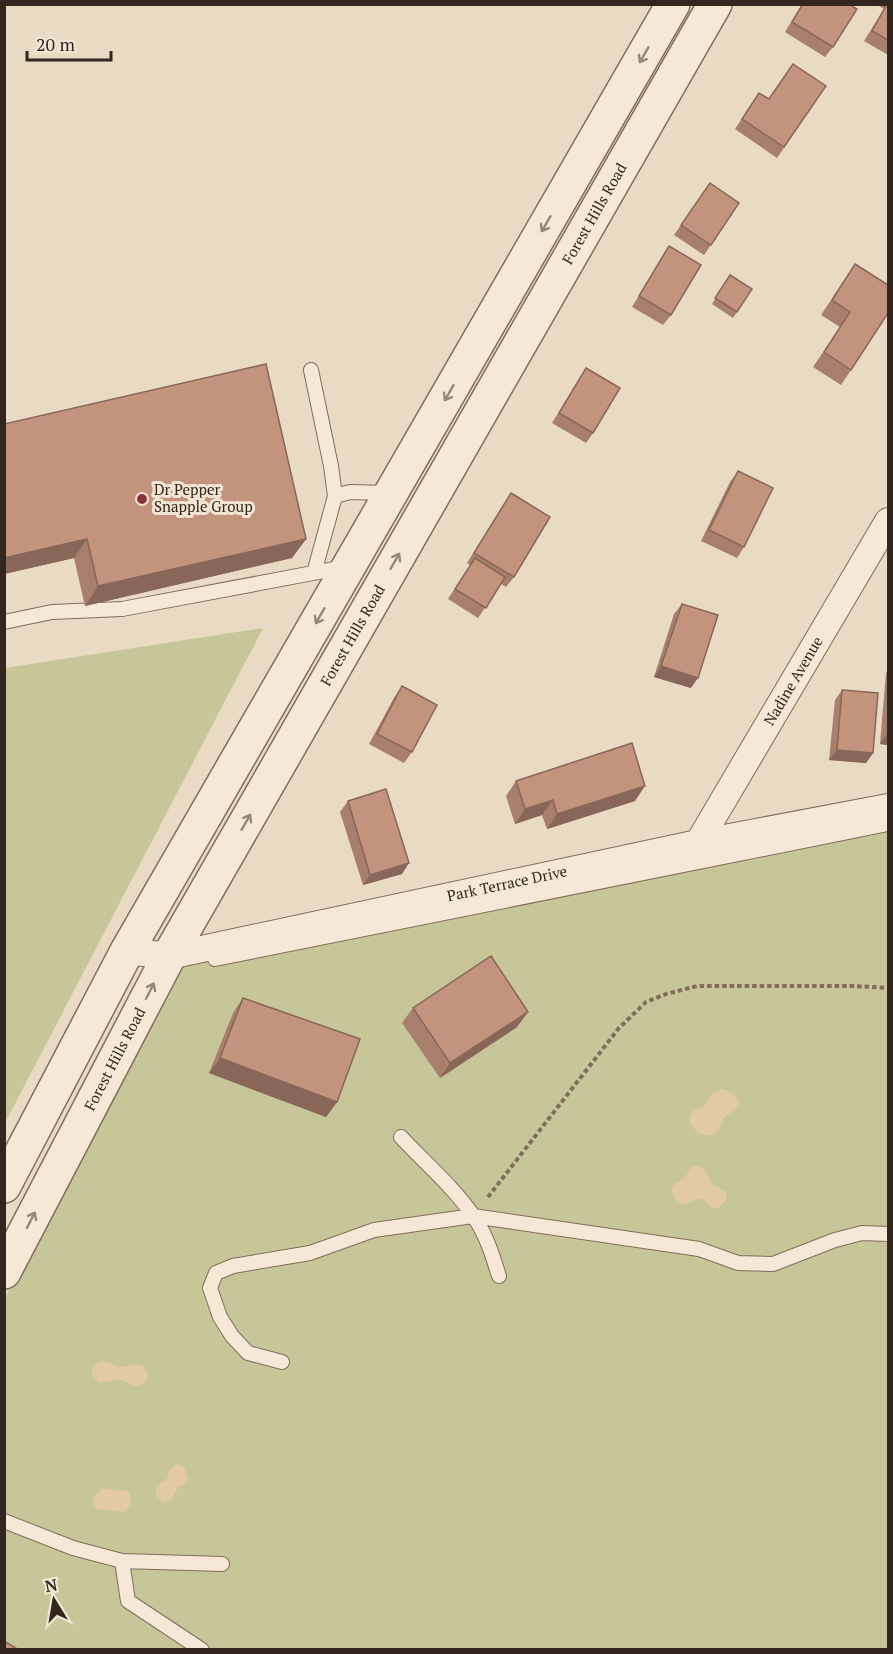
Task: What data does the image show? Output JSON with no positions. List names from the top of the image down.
{
  "streets": {
    "street": ["Forest Hills Road", "Nadine Avenue", "Park Terrace Drive"]
  },
  "crossings": [
    ["Forest Hills Road", "Park Terrace Drive"],
    ["Nadine Avenue", "Park Terrace Drive"]
  ],
  "places": ["Dr Pepper Snapple Group"],
  "scale_bar": "20 m",
  "north": "top"
}
